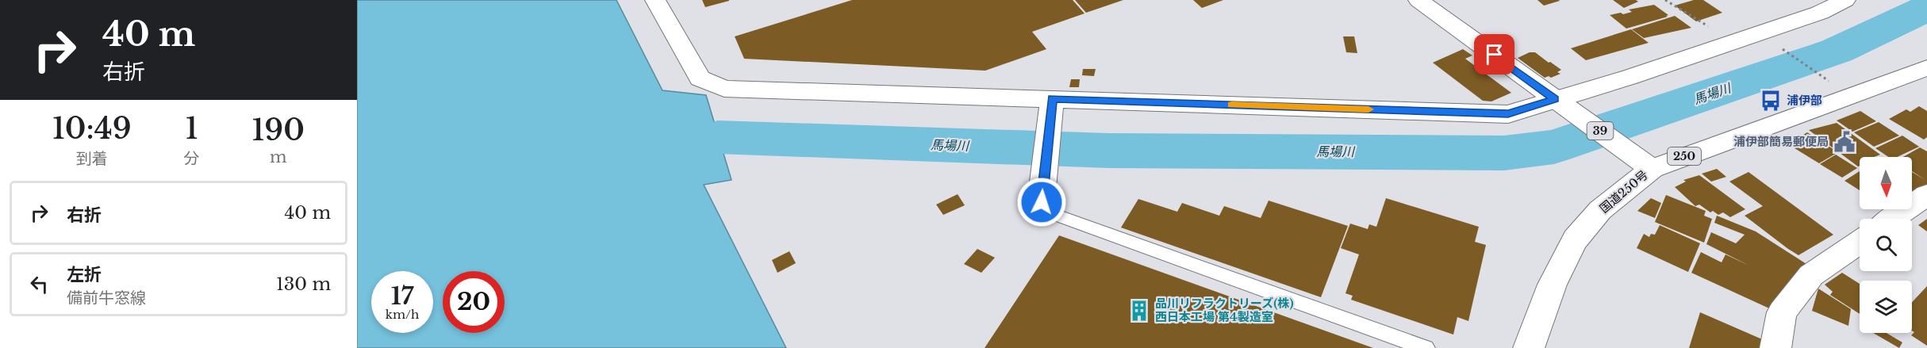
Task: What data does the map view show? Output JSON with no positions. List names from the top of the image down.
{
  "streets": {
    "main road": ["39", "250", "国道250号"]
  },
  "crossings": [
    ["39", "国道250号"]
  ],
  "water": ["馬場川"],
  "places": {
    "bus stop": ["浦伊部"],
    "public building": ["浦伊部簡易郵便局"],
    "building": ["品川リフラクトリーズ(株) 西日本工場 第4製造室"]
  },
  "north": "bottom",
  "page": {
    "turn": ["40 m", "右折"],
    "eta": [
      "10:49",
      "到着",
      "1",
      "分",
      "190",
      "m"
    ],
    "list": [
      {
        "name": "右折",
        "value": "40 m"
      },
      {
        "name": "左折",
        "note": "備前牛窓線",
        "value": "130 m"
      }
    ],
    "speed": "17 km/h",
    "limit": "20"
  }
}
